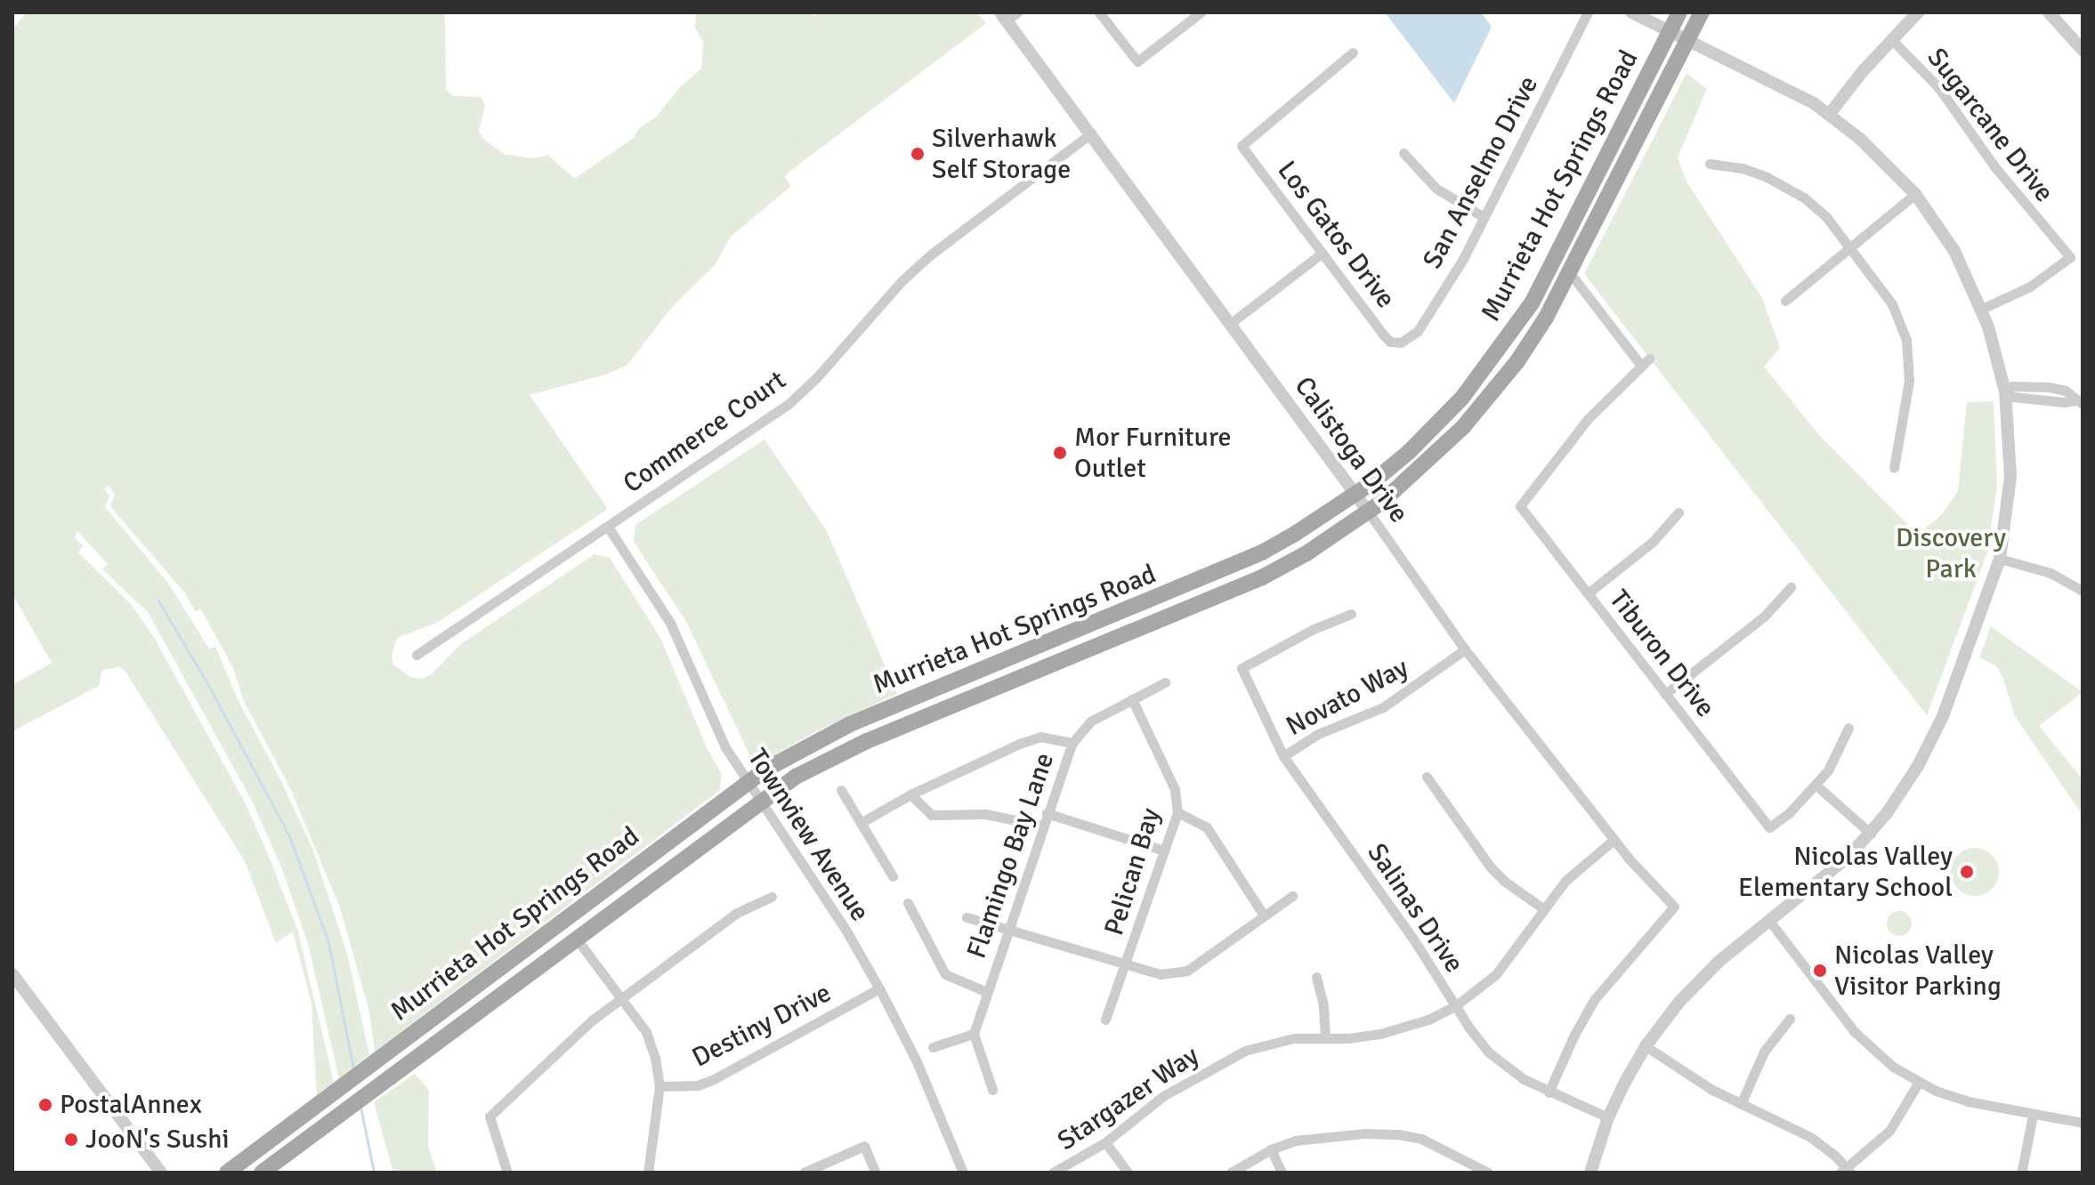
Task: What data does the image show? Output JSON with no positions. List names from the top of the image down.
{
  "streets": {
    "main road": ["Murrieta Hot Springs Road"],
    "street": [
      "Sugarcane Drive",
      "San Anselmo Drive",
      "Los Gatos Drive",
      "Commerce Court",
      "Calistoga Drive",
      "Tiburon Drive",
      "Novato Way",
      "Townview Avenue",
      "Flamingo Bay Lane",
      "Pelican Bay",
      "Salinas Drive",
      "Destiny Drive",
      "Stargazer Way"
    ]
  },
  "crossings": [
    ["San Anselmo Drive", "Los Gatos Drive"],
    ["Murrieta Hot Springs Road", "Calistoga Drive"],
    ["Murrieta Hot Springs Road", "Tiburon Drive"],
    ["Murrieta Hot Springs Road", "Townview Avenue"],
    ["Commerce Court", "Calistoga Drive"],
    ["Commerce Court", "Townview Avenue"],
    ["Calistoga Drive", "Novato Way"],
    ["Calistoga Drive", "Salinas Drive"],
    ["Calistoga Drive", "Stargazer Way"],
    ["Novato Way", "Salinas Drive"],
    ["Townview Avenue", "Destiny Drive"],
    ["Flamingo Bay Lane", "Pelican Bay"],
    ["Salinas Drive", "Stargazer Way"]
  ],
  "parks": ["Discovery Park"],
  "places": [
    "Silverhawk Self Storage",
    "Mor Furniture Outlet",
    "Nicolas Valley Elementary School",
    "Nicolas Valley Visitor Parking",
    "PostalAnnex",
    "JooN's Sushi"
  ]
}
